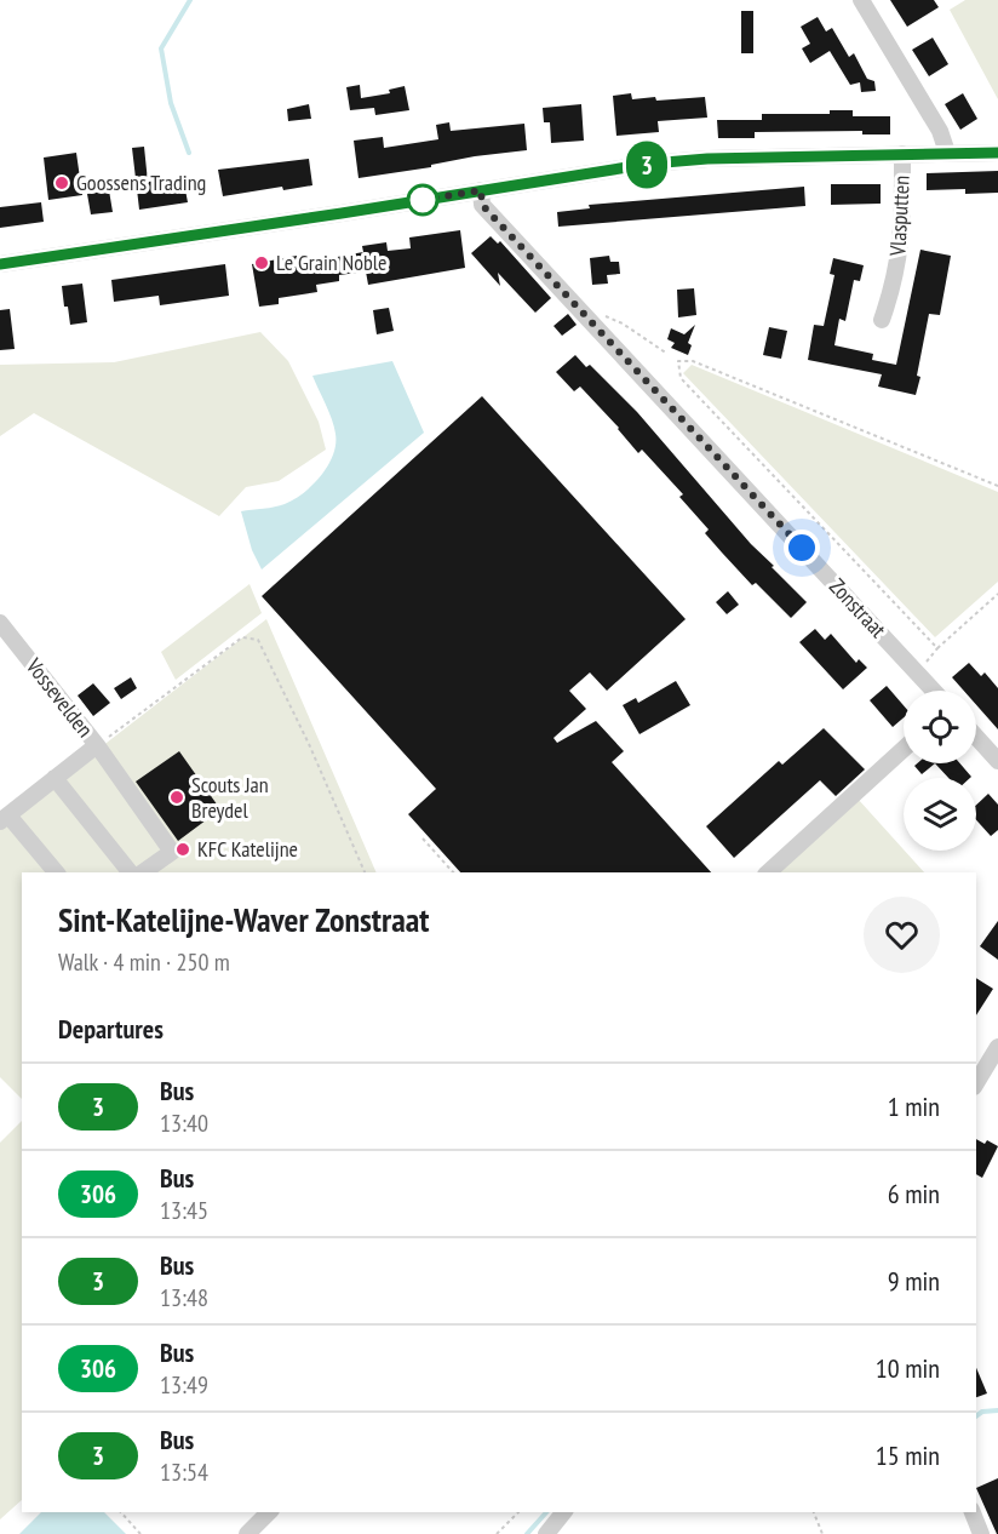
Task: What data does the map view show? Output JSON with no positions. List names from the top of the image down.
{
  "streets": {
    "street": ["Vlasputten", "Zonstraat", "Vossevelden"]
  },
  "places": [
    "Goossens Trading",
    "Le Grain Noble",
    "Scouts Jan Breydel",
    "KFC Katelijne"
  ],
  "lines": ["bus line 3"],
  "page": {
    "on_map": "3",
    "heading": [
      ["Sint-Katelijne-Waver Zonstraat", "Walk · 4 min · 250 m"],
      "Departures"
    ],
    "list": [
      {
        "mark": "3",
        "name": "Bus",
        "note": "13:40",
        "value": "1 min"
      },
      {
        "mark": "306",
        "name": "Bus",
        "note": "13:45",
        "value": "6 min"
      },
      {
        "mark": "3",
        "name": "Bus",
        "note": "13:48",
        "value": "9 min"
      },
      {
        "mark": "306",
        "name": "Bus",
        "note": "13:49",
        "value": "10 min"
      },
      {
        "mark": "3",
        "name": "Bus",
        "note": "13:54",
        "value": "15 min"
      }
    ]
  }
}
